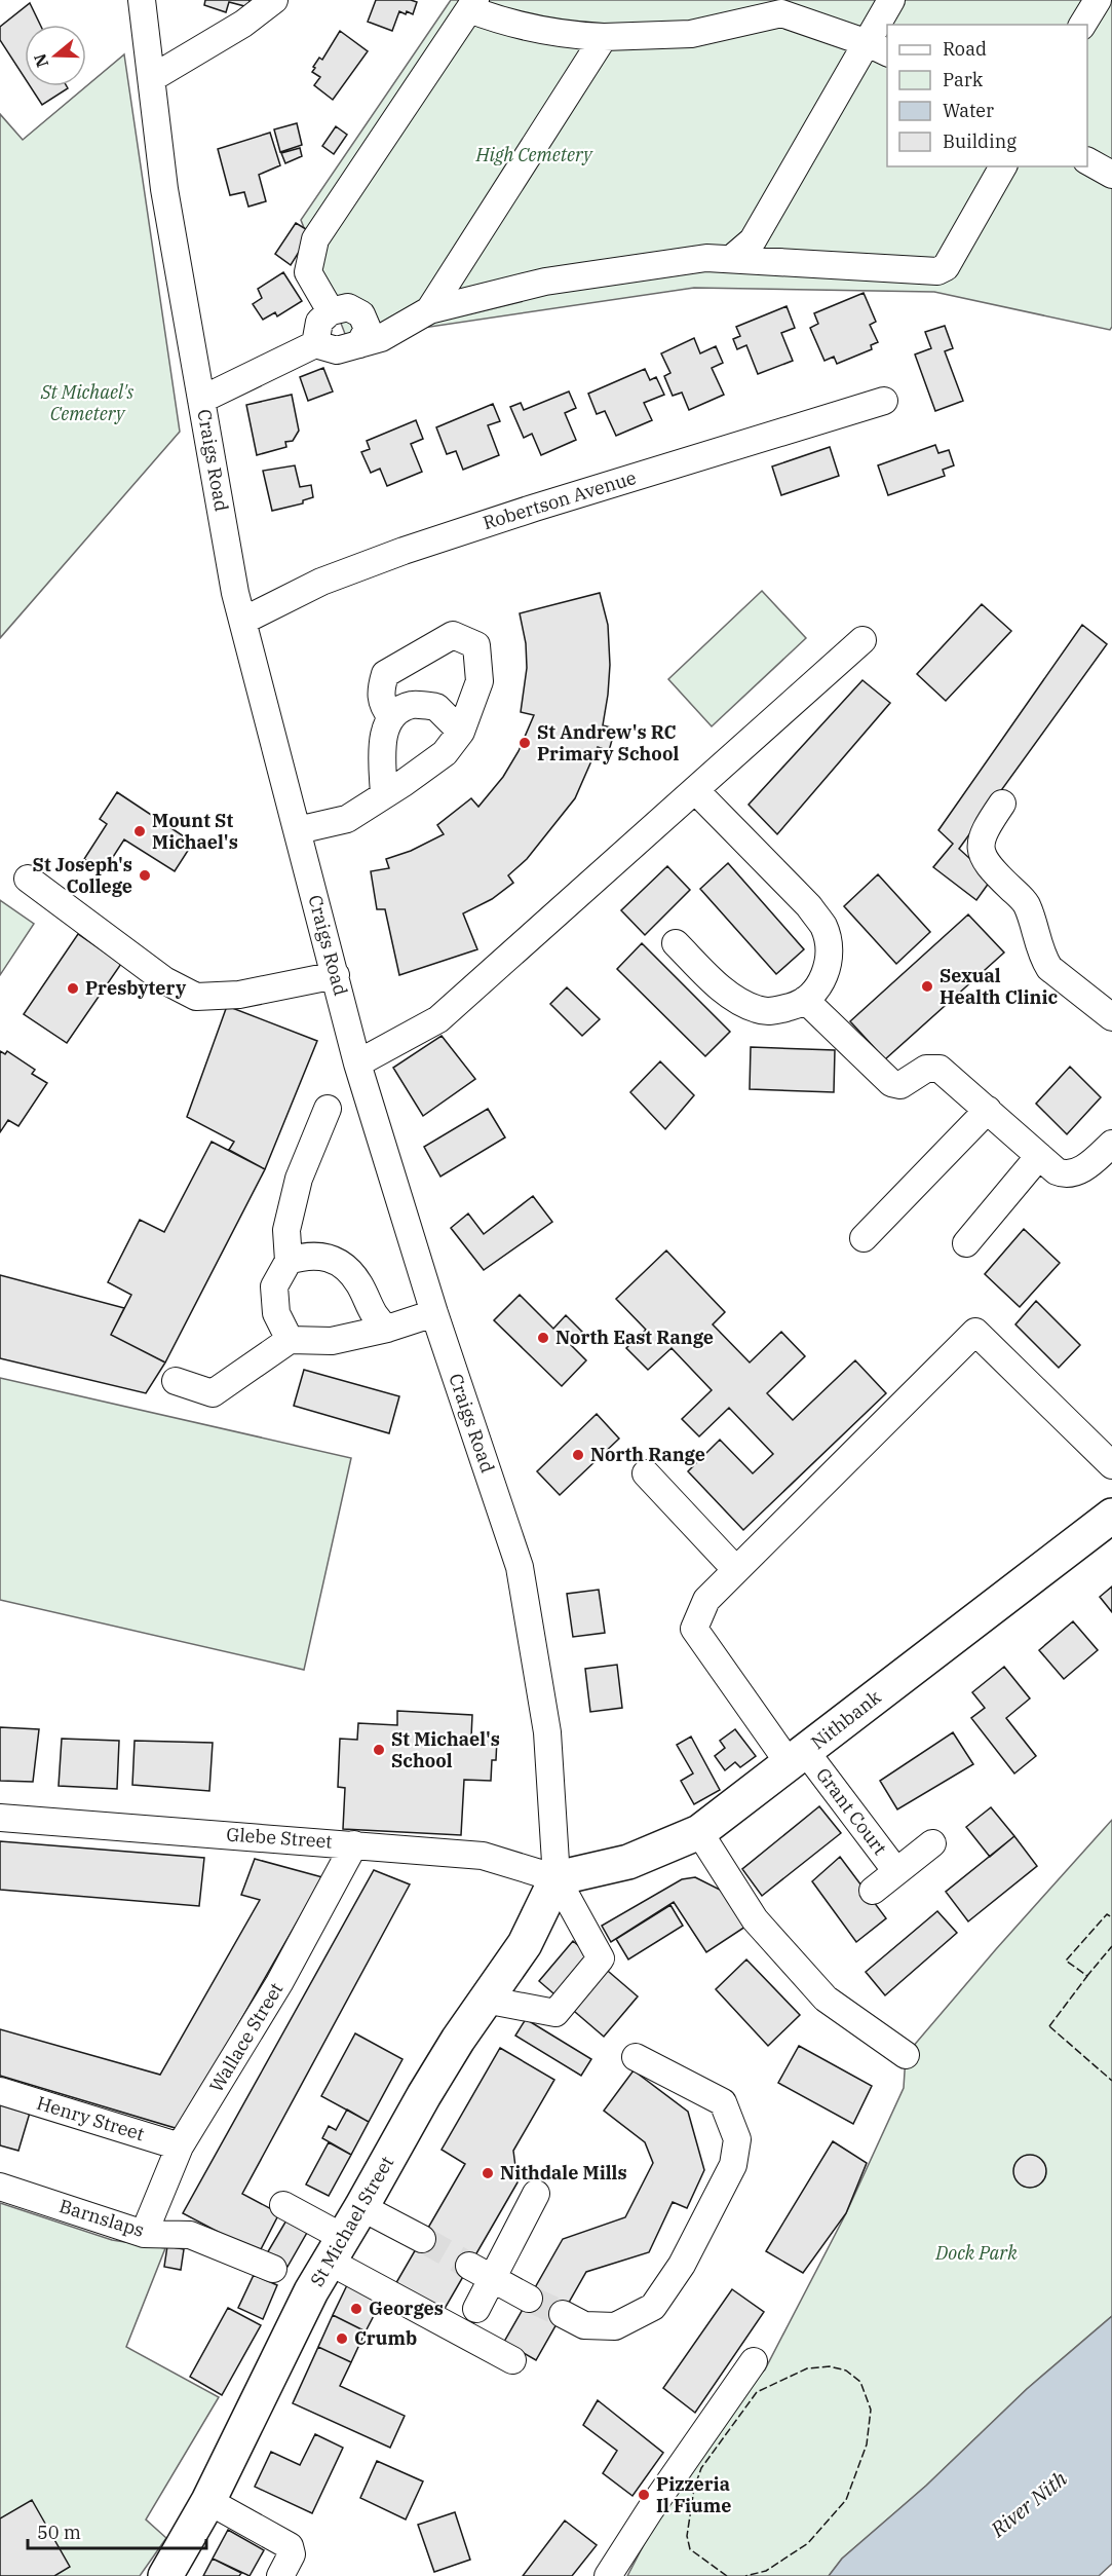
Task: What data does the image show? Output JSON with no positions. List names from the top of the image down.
{
  "streets": {
    "main road": ["Nithbank", "St Michael Street"],
    "street": [
      "Craigs Road",
      "Robertson Avenue",
      "Grant Court",
      "Glebe Street",
      "Wallace Street",
      "Henry Street",
      "Barnslaps"
    ]
  },
  "crossings": [
    ["Craigs Road", "Robertson Avenue"],
    ["Craigs Road", "Nithbank"],
    ["Craigs Road", "Glebe Street"],
    ["Craigs Road", "St Michael Street"],
    ["Nithbank", "Grant Court"],
    ["Nithbank", "Glebe Street"],
    ["Nithbank", "St Michael Street"],
    ["Glebe Street", "Wallace Street"],
    ["Glebe Street", "St Michael Street"],
    ["Wallace Street", "Henry Street"],
    ["Wallace Street", "Barnslaps"]
  ],
  "water": ["River Nith"],
  "parks": ["High Cemetery", "St Michael's Cemetery", "Dock Park"],
  "places": [
    "St Andrew's RC Primary School",
    "Mount St Michael's",
    "St Joseph's College",
    "Sexual Health Clinic",
    "Presbytery",
    "North East Range",
    "North Range",
    "St Michael's School",
    "Nithdale Mills",
    "Georges",
    "Crumb",
    "Pizzeria Il Fiume"
  ],
  "legend": [
    "Road",
    "Park",
    "Water",
    "Building"
  ],
  "scale_bar": "50 m",
  "north": "left"
}
